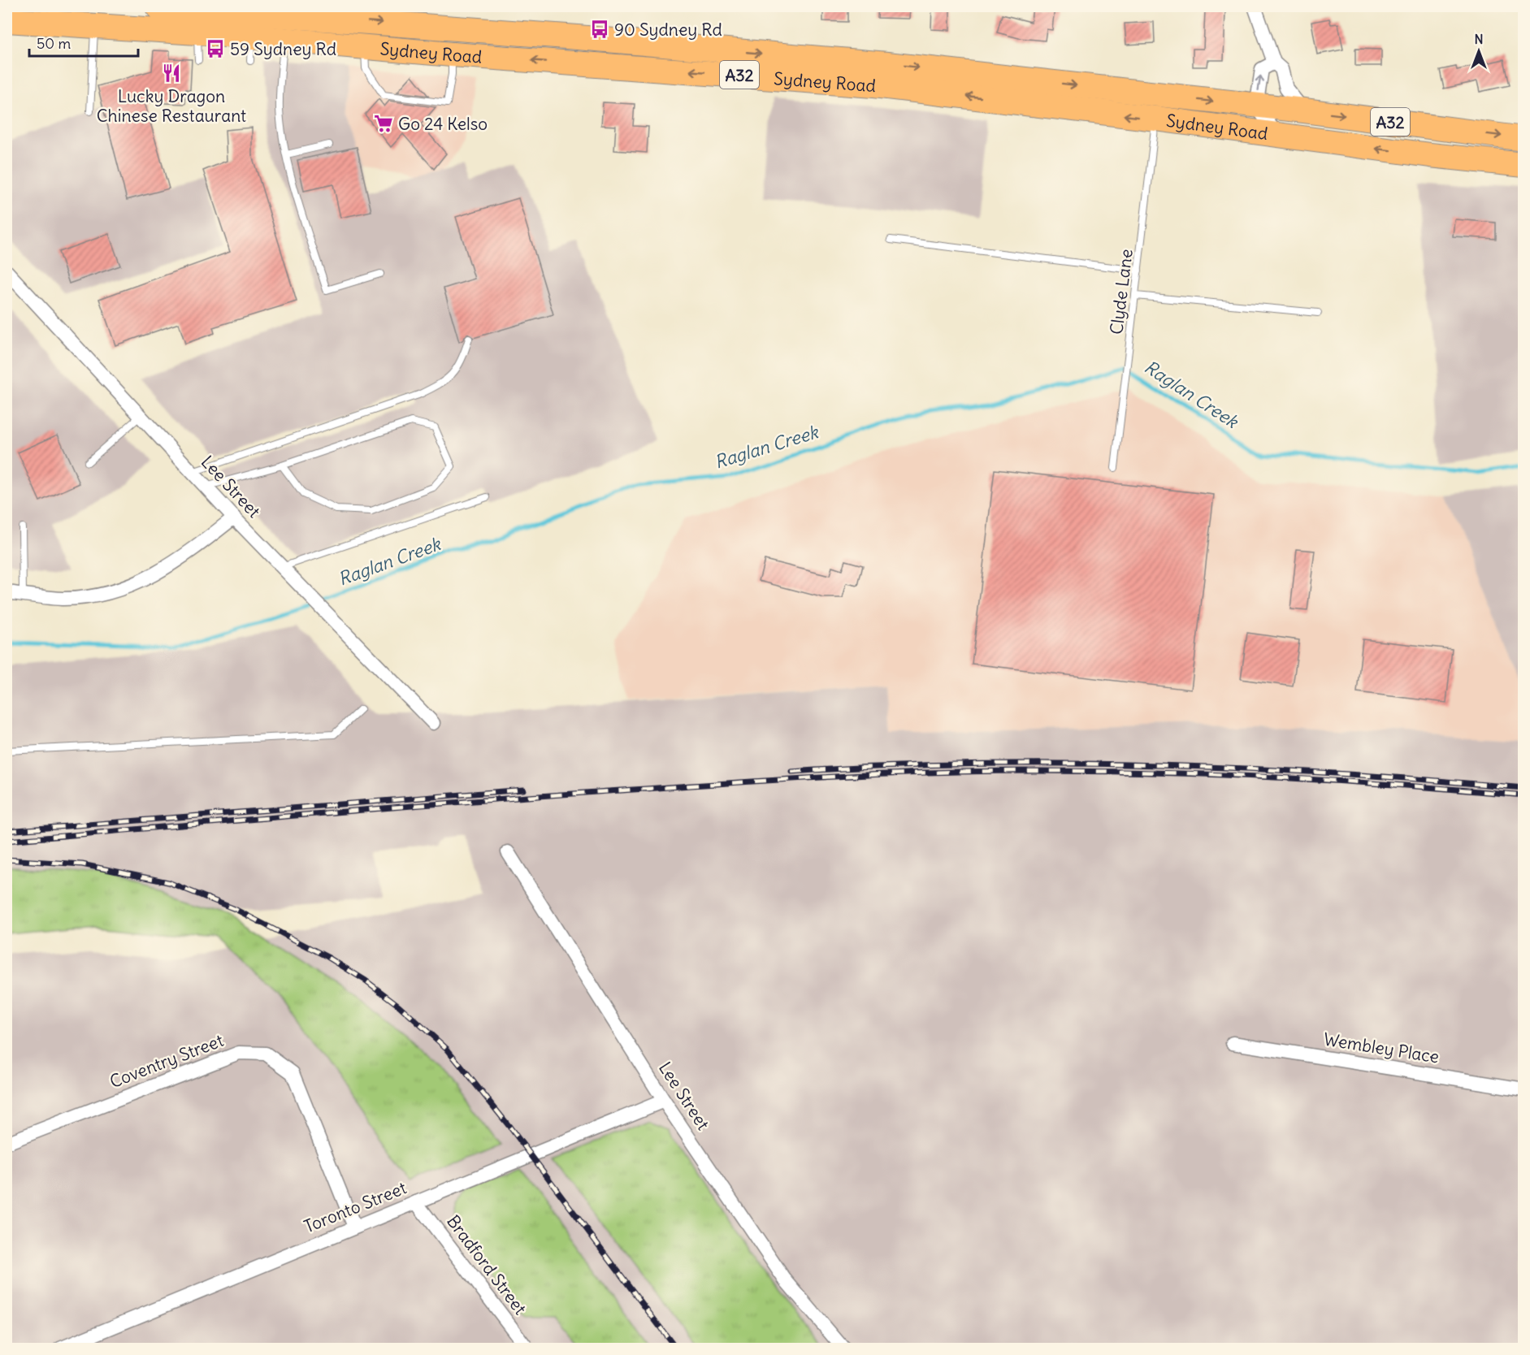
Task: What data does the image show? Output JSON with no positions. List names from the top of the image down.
{
  "streets": {
    "highway": ["Sydney Road", "A32"],
    "street": [
      "Lee Street",
      "Wembley Place",
      "Coventry Street",
      "Toronto Street",
      "Bradford Street"
    ],
    "lane": ["Clyde Lane"]
  },
  "crossings": [
    ["Sydney Road", "Clyde Lane"],
    ["Lee Street", "Toronto Street"],
    ["Coventry Street", "Toronto Street"],
    ["Toronto Street", "Bradford Street"]
  ],
  "water": ["Raglan Creek"],
  "places": {
    "bus stop": ["90 Sydney Rd", "59 Sydney Rd"],
    "restaurant": ["Lucky Dragon Chinese Restaurant"],
    "supermarket": ["Go 24 Kelso"]
  },
  "scale_bar": "50 m",
  "north": "top"
}
